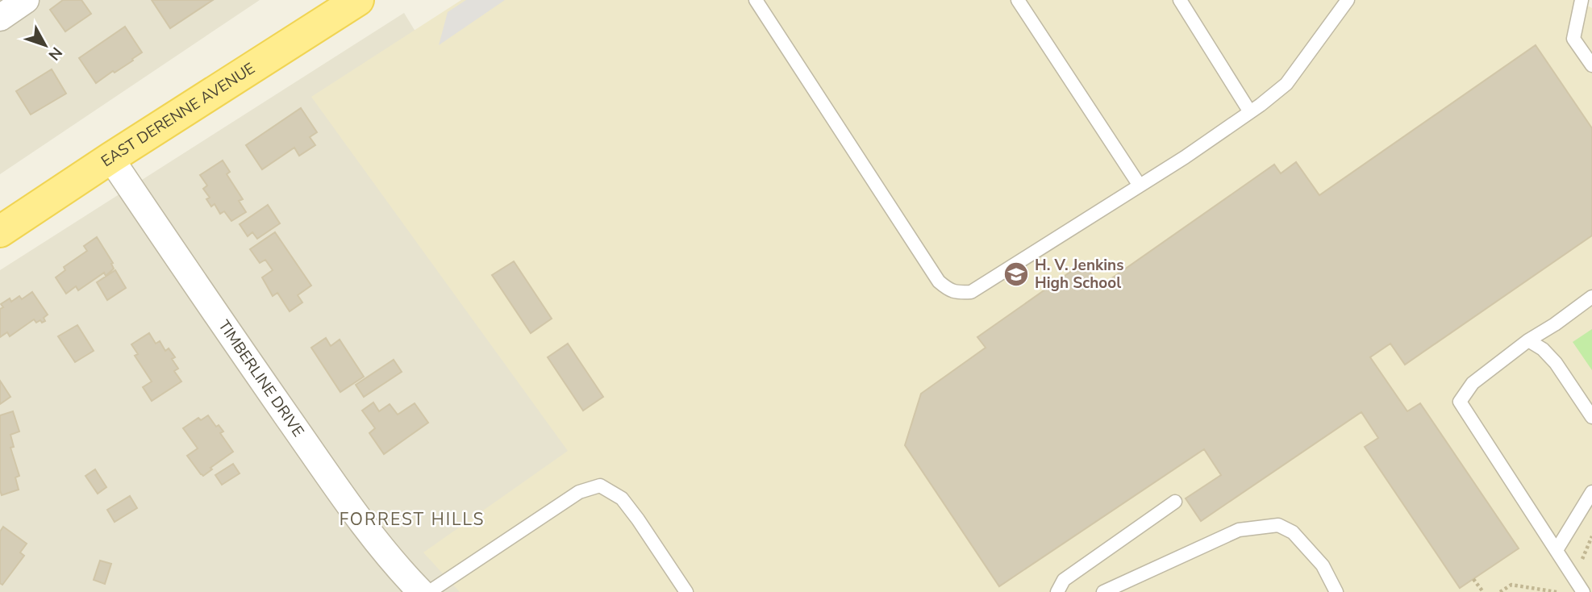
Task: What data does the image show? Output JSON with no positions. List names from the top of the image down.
{
  "streets": {
    "main road": ["EAST DERENNE AVENUE"],
    "street": ["TIMBERLINE DRIVE"]
  },
  "crossings": [
    ["EAST DERENNE AVENUE", "TIMBERLINE DRIVE"]
  ],
  "districts": ["FORREST HILLS"],
  "places": {
    "school or university": ["H. V. Jenkins High School"]
  },
  "north": "bottom right"
}
